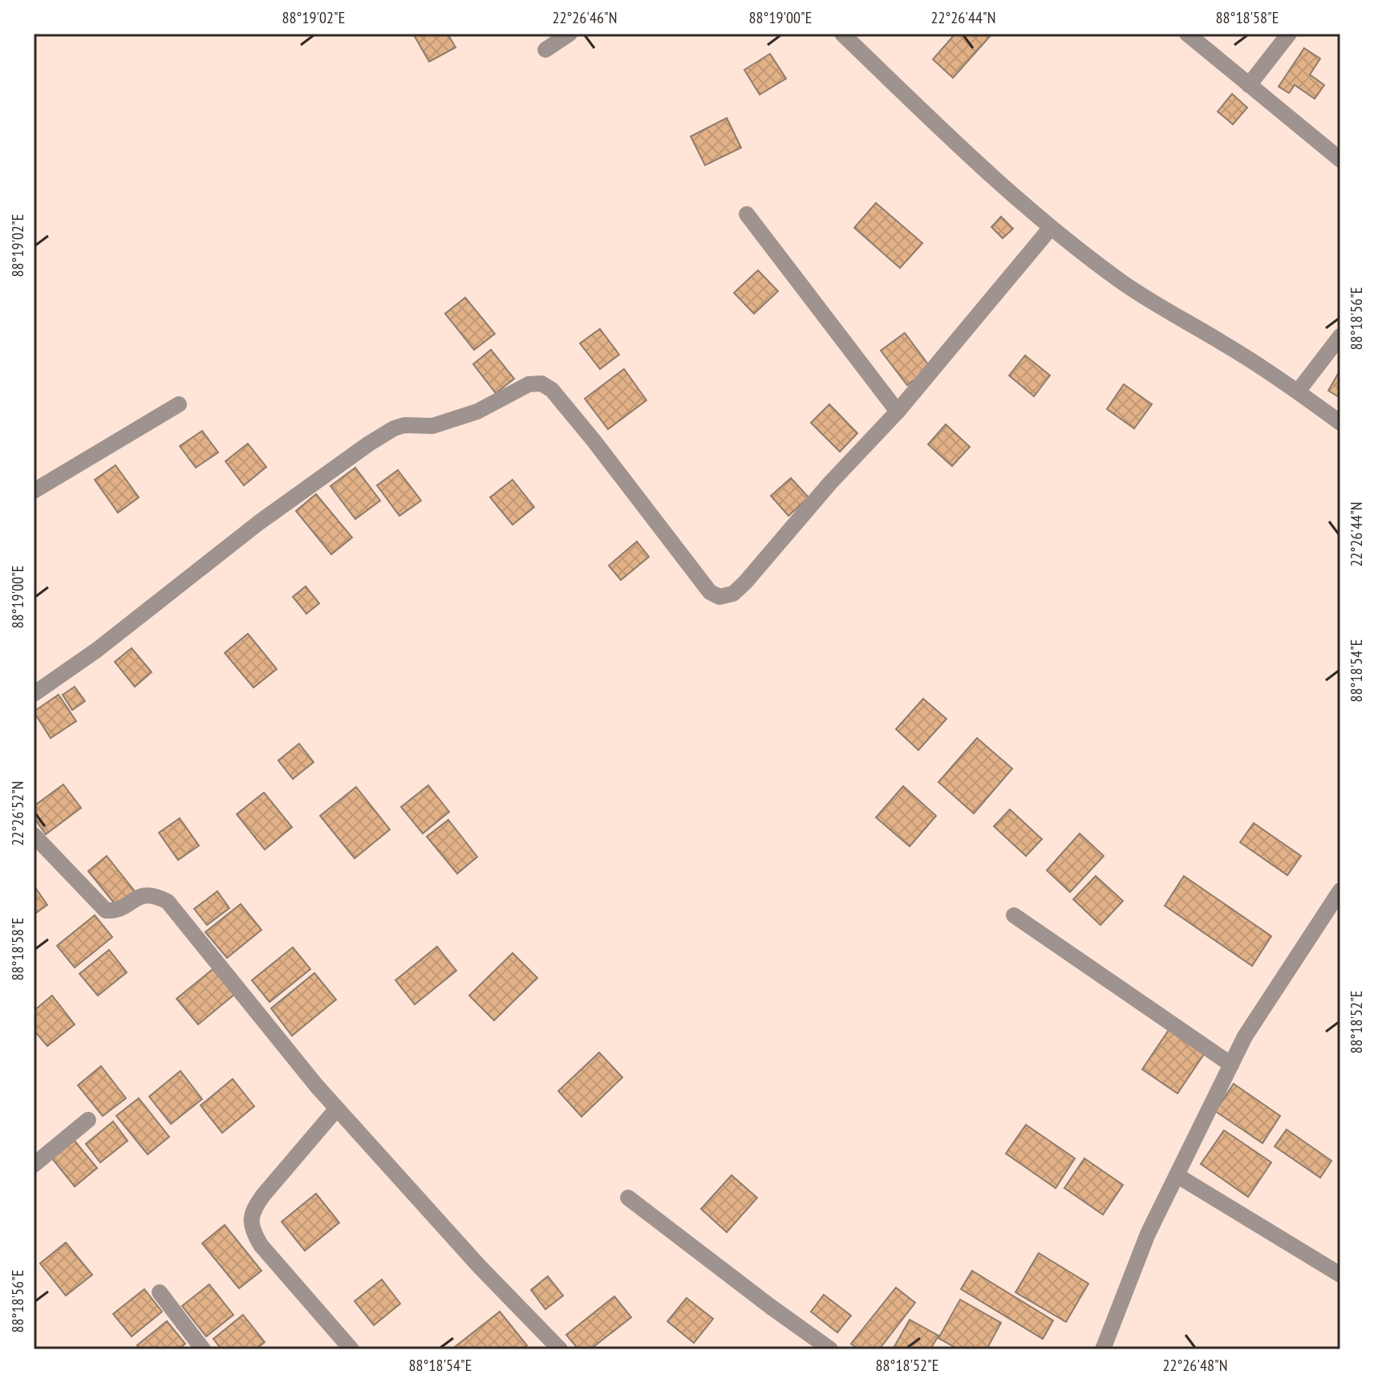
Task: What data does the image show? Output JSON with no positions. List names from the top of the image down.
{
  "coordinates": [
    "88°19'02\"E",
    "22°26'46\"N",
    "88°19'00\"E",
    "22°26'44\"N",
    "88°18'58\"E",
    "88°18'56\"E",
    "88°18'54\"E",
    "22°26'52\"N",
    "88°18'52\"E",
    "22°26'48\"N"
  ]
}
